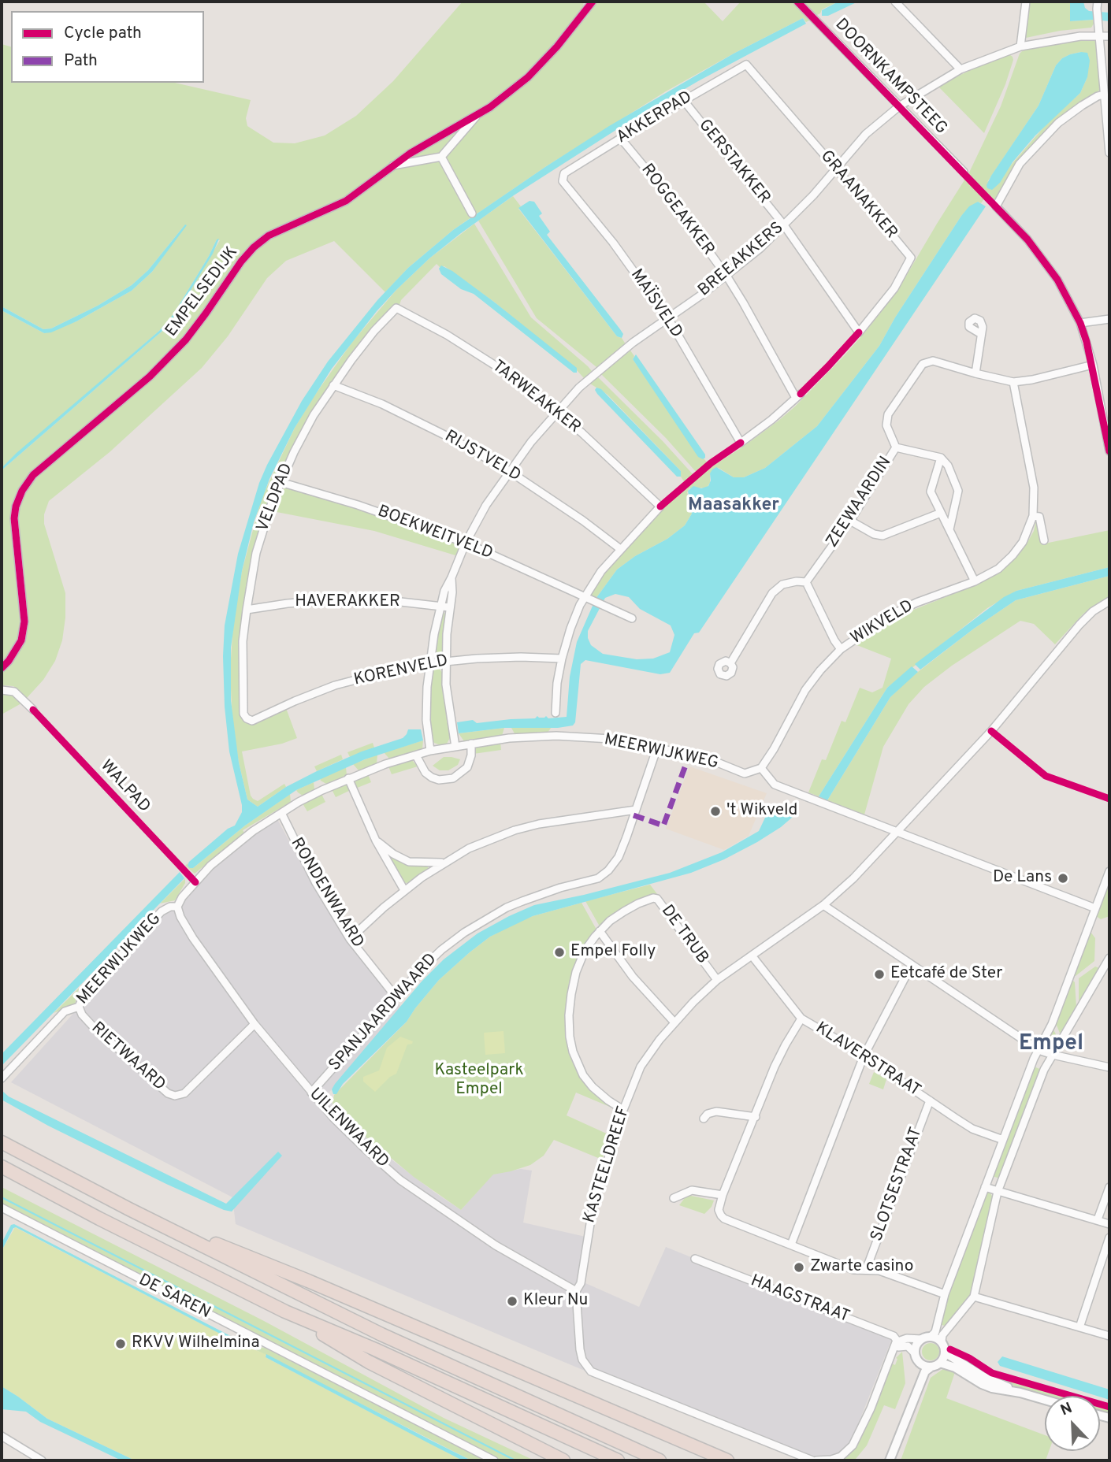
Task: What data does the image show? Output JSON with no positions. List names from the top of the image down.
{
  "streets": {
    "street": [
      "DOORNKAMPSTEEG",
      "AKKERPAD",
      "GERSTAKKER",
      "GRAANAKKER",
      "ROGGEAKKER",
      "BREEAKKERS",
      "EMPELSEDIJK",
      "MAÏSVELD",
      "TARWEAKKER",
      "RIJSTVELD",
      "VELDPAD",
      "ZEEWAARDIN",
      "BOEKWEITVELD",
      "HAVERAKKER",
      "WIKVELD",
      "KORENVELD",
      "MEERWIJKWEG",
      "RONDENWAARD",
      "DE TRUB",
      "SPANJAARDWAARD",
      "RIETWAARD",
      "KLAVERSTRAAT",
      "UILENWAARD",
      "KASTEELDREEF",
      "SLOTSESTRAAT",
      "DE SAREN",
      "HAAGSTRAAT"
    ],
    "cycle path": ["WALPAD"]
  },
  "crossings": [
    ["DOORNKAMPSTEEG", "BREEAKKERS"],
    ["AKKERPAD", "GERSTAKKER"],
    ["AKKERPAD", "GRAANAKKER"],
    ["AKKERPAD", "ROGGEAKKER"],
    ["AKKERPAD", "MAÏSVELD"],
    ["GERSTAKKER", "GRAANAKKER"],
    ["GERSTAKKER", "BREEAKKERS"],
    ["GRAANAKKER", "BREEAKKERS"],
    ["ROGGEAKKER", "BREEAKKERS"],
    ["ROGGEAKKER", "MAÏSVELD"],
    ["BREEAKKERS", "MAÏSVELD"],
    ["BREEAKKERS", "TARWEAKKER"],
    ["BREEAKKERS", "RIJSTVELD"],
    ["BREEAKKERS", "BOEKWEITVELD"],
    ["BREEAKKERS", "HAVERAKKER"],
    ["BREEAKKERS", "KORENVELD"],
    ["BREEAKKERS", "MEERWIJKWEG"],
    ["TARWEAKKER", "RIJSTVELD"],
    ["TARWEAKKER", "VELDPAD"],
    ["RIJSTVELD", "VELDPAD"],
    ["VELDPAD", "BOEKWEITVELD"],
    ["VELDPAD", "HAVERAKKER"],
    ["VELDPAD", "KORENVELD"],
    ["ZEEWAARDIN", "WIKVELD"],
    ["WIKVELD", "MEERWIJKWEG"],
    ["MEERWIJKWEG", "RONDENWAARD"],
    ["MEERWIJKWEG", "SPANJAARDWAARD"],
    ["MEERWIJKWEG", "RIETWAARD"],
    ["MEERWIJKWEG", "UILENWAARD"],
    ["RONDENWAARD", "SPANJAARDWAARD"],
    ["DE TRUB", "KASTEELDREEF"],
    ["SPANJAARDWAARD", "UILENWAARD"],
    ["RIETWAARD", "UILENWAARD"],
    ["KLAVERSTRAAT", "KASTEELDREEF"],
    ["KLAVERSTRAAT", "SLOTSESTRAAT"],
    ["UILENWAARD", "KASTEELDREEF"],
    ["KASTEELDREEF", "HAAGSTRAAT"]
  ],
  "districts": ["Maasakker", "Empel"],
  "parks": ["Kasteelpark Empel"],
  "places": [
    "'t Wikveld",
    "De Lans",
    "Empel Folly",
    "Eetcafé de Ster",
    "Zwarte casino",
    "Kleur Nu",
    "RKVV Wilhelmina"
  ],
  "legend": ["Cycle path", "Path"],
  "north": "top left"
}
